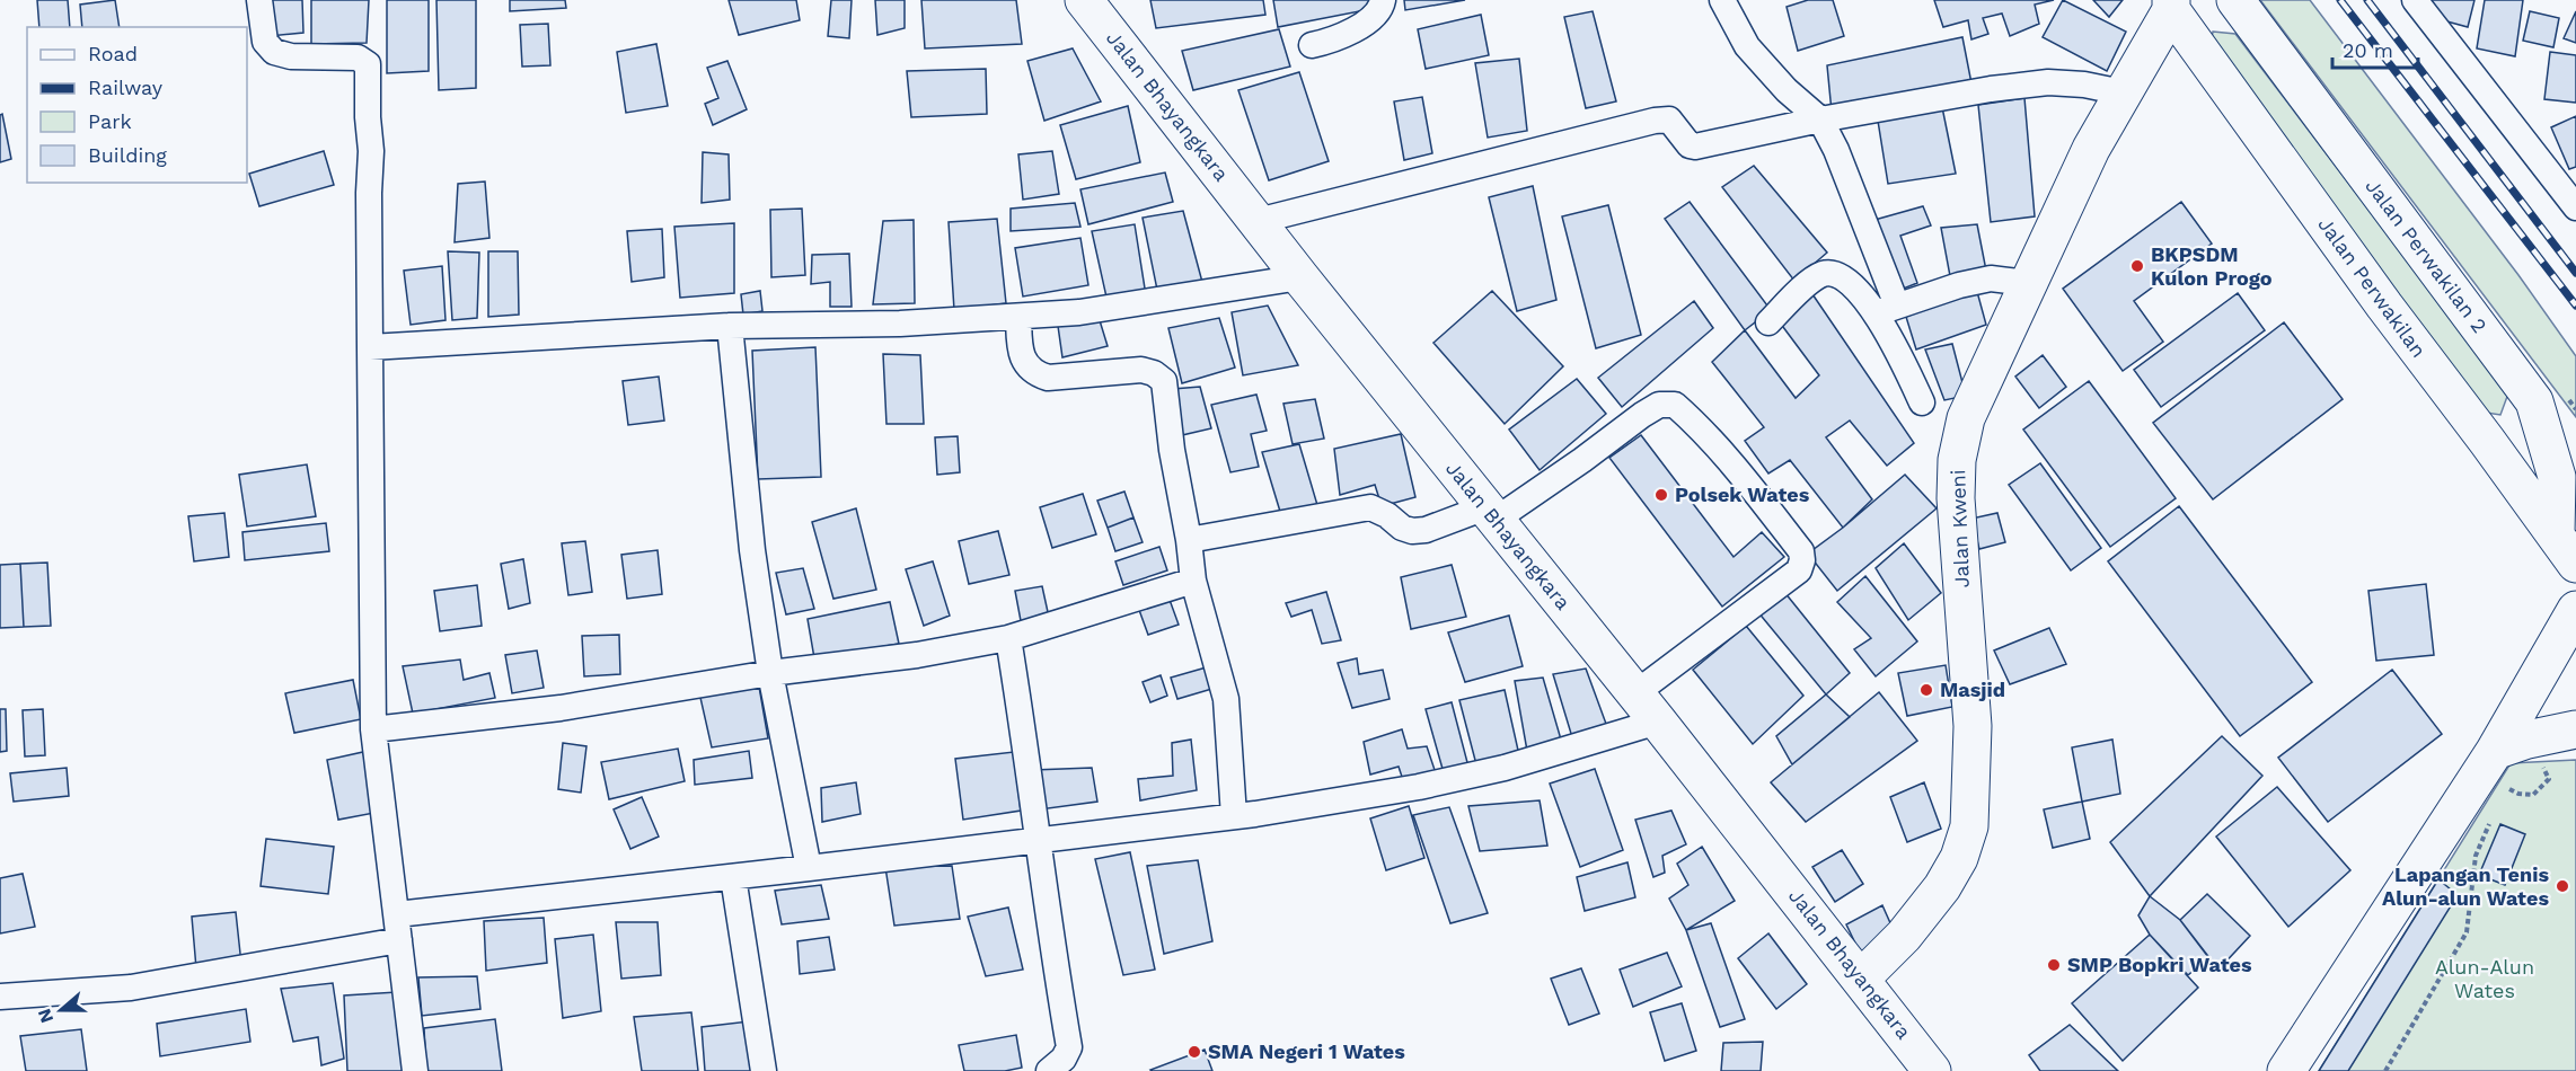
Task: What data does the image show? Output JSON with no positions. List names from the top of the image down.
{
  "streets": {
    "street": [
      "Jalan Bhayangkara",
      "Jalan Perwakilan 2",
      "Jalan Perwakilan",
      "Jalan Kweni"
    ]
  },
  "crossings": [
    ["Jalan Bhayangkara", "Jalan Kweni"],
    ["Jalan Perwakilan 2", "Jalan Perwakilan"],
    ["Jalan Perwakilan", "Jalan Kweni"]
  ],
  "parks": ["Alun-Alun Wates"],
  "places": [
    "BKPSDM Kulon Progo",
    "Polsek Wates",
    "Masjid",
    "Lapangan Tenis Alun-alun Wates",
    "SMP Bopkri Wates",
    "SMA Negeri 1 Wates"
  ],
  "legend": [
    "Road",
    "Railway",
    "Park",
    "Building"
  ],
  "scale_bar": "20 m",
  "north": "left"
}
